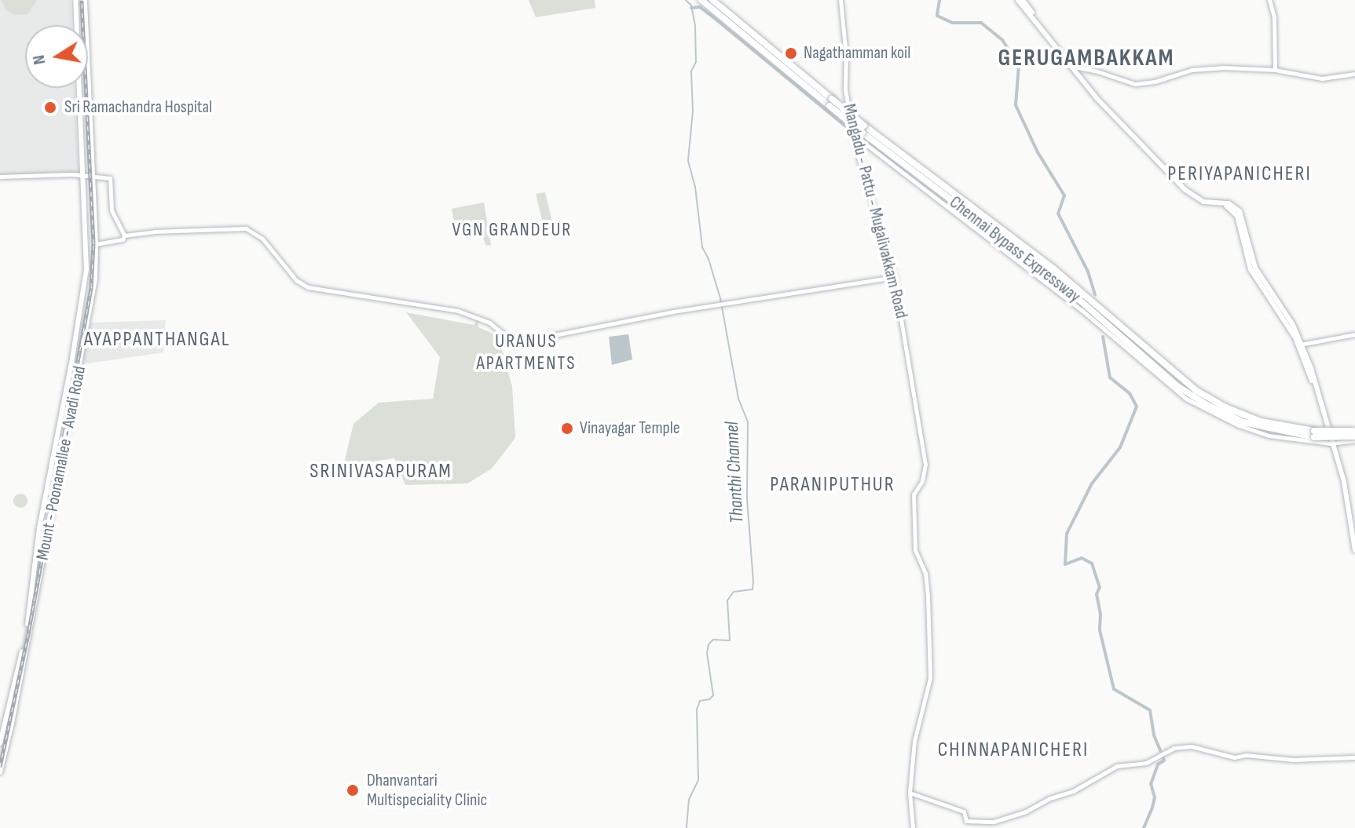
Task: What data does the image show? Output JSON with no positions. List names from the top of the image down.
{
  "streets": {
    "highway": ["Chennai Bypass Expressway"],
    "main road": ["Mount - Poonamallee - Avadi Road"],
    "street": ["Mangadu - Pattu - Mugalivakkam Road"]
  },
  "districts": [
    "GERUGAMBAKKAM",
    "PERIYAPANICHERI",
    "VGN GRANDEUR",
    "AYAPPANTHANGAL",
    "URANUS APARTMENTS",
    "SRINIVASAPURAM",
    "PARANIPUTHUR",
    "CHINNAPANICHERI"
  ],
  "water": ["Thanthi Channel"],
  "places": [
    "Nagathamman koil",
    "Sri Ramachandra Hospital",
    "Vinayagar Temple",
    "Dhanvantari Multispeciality Clinic"
  ],
  "north": "left"
}
